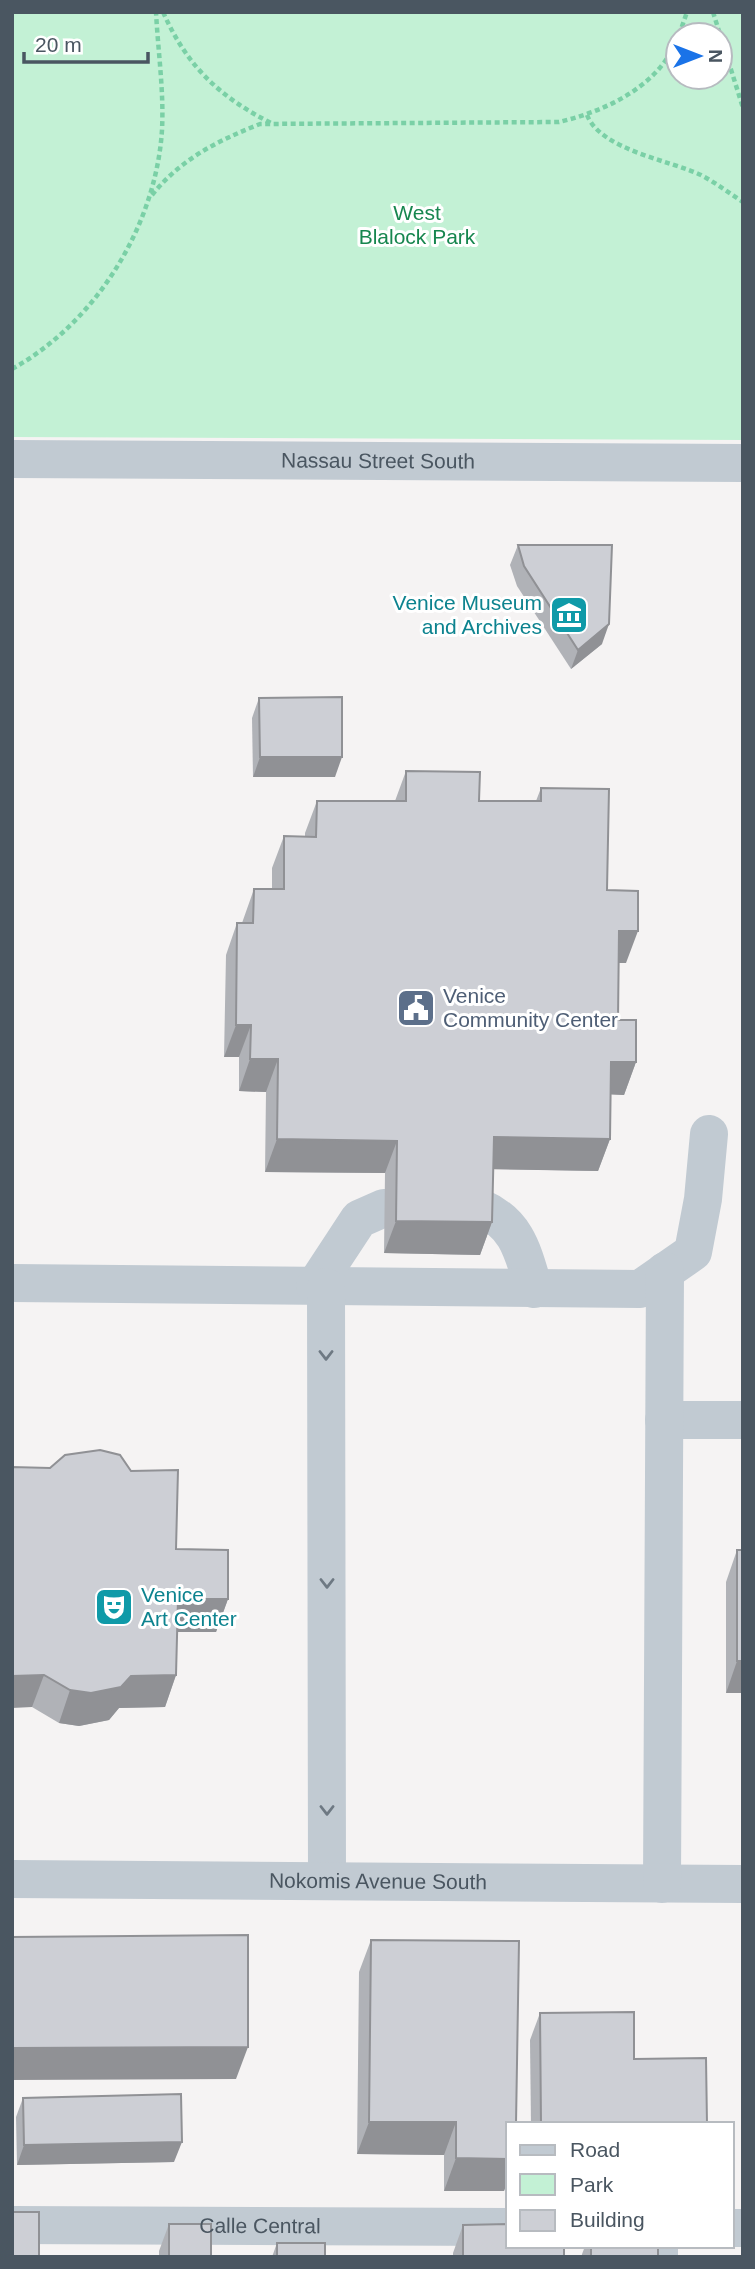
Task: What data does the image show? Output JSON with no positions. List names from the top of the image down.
{
  "streets": {
    "street": ["Nassau Street South", "Nokomis Avenue South", "Calle Central"]
  },
  "parks": ["West Blalock Park"],
  "places": {
    "museum": ["Venice Museum and Archives"],
    "public building": ["Venice Community Center"],
    "theatre": ["Venice Art Center"]
  },
  "legend": ["Road", "Park", "Building"],
  "scale_bar": "20 m",
  "north": "right"
}
